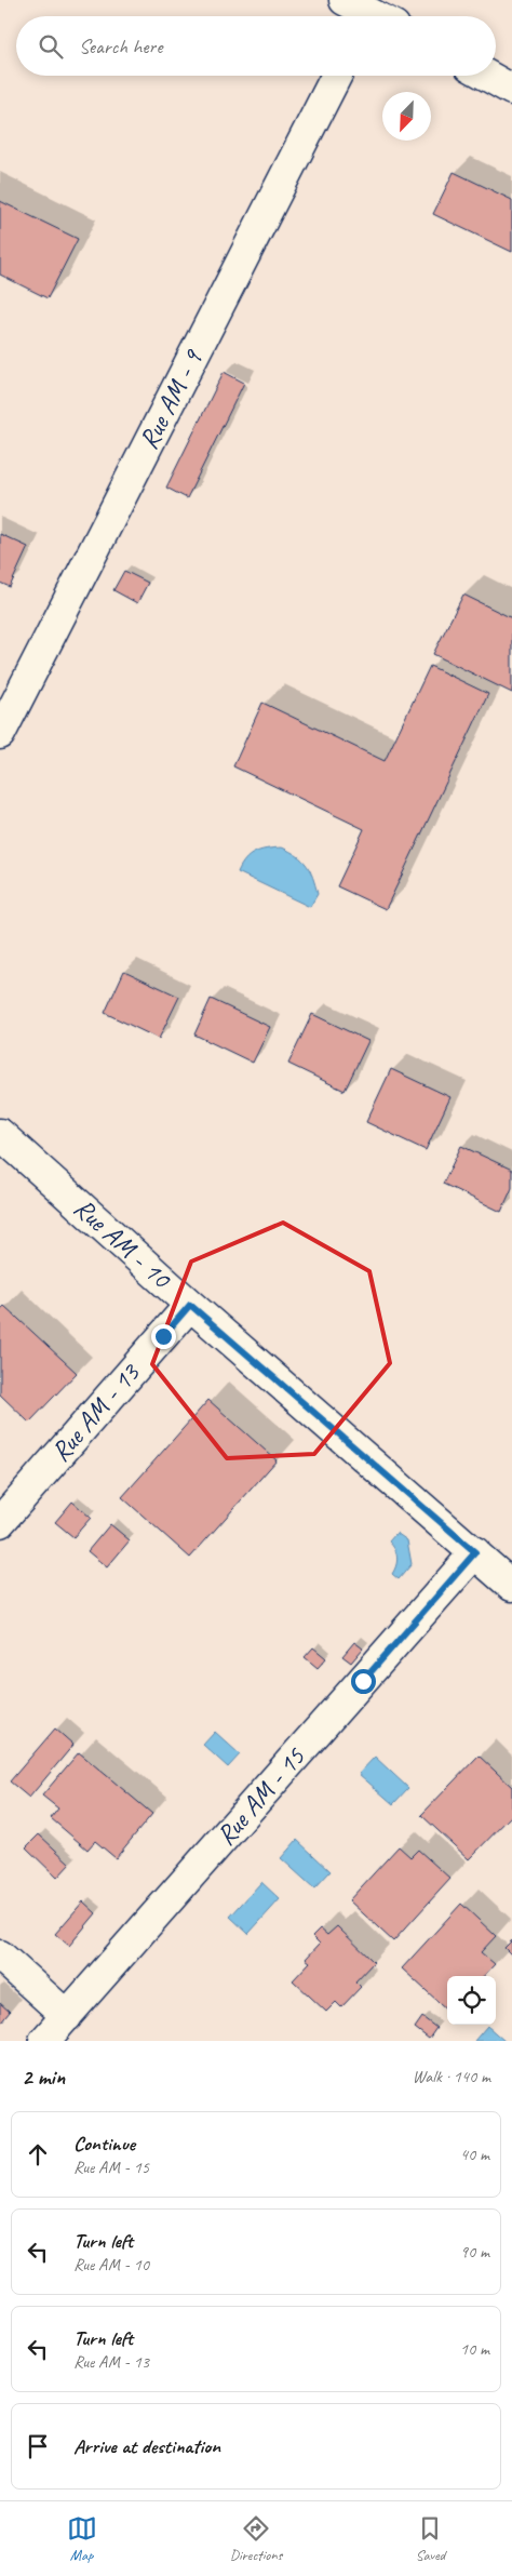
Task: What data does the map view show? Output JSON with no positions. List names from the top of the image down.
{
  "streets": {
    "street": [
      "Rue AM - 9",
      "Rue AM - 10",
      "Rue AM - 13",
      "Rue AM - 15"
    ]
  },
  "crossings": [
    ["Rue AM - 10", "Rue AM - 13"],
    ["Rue AM - 10", "Rue AM - 15"]
  ],
  "north": "bottom left",
  "page": {
    "search": "Search here",
    "heading": ["2 min", "Walk · 140 m"],
    "list": [
      ["Continue", "Rue AM - 15", "40 m"],
      ["Turn left", "Rue AM - 10", "90 m"],
      ["Turn left", "Rue AM - 13", "10 m"],
      "Arrive at destination"
    ],
    "nav": ["Map", "Directions", "Saved"]
  }
}
